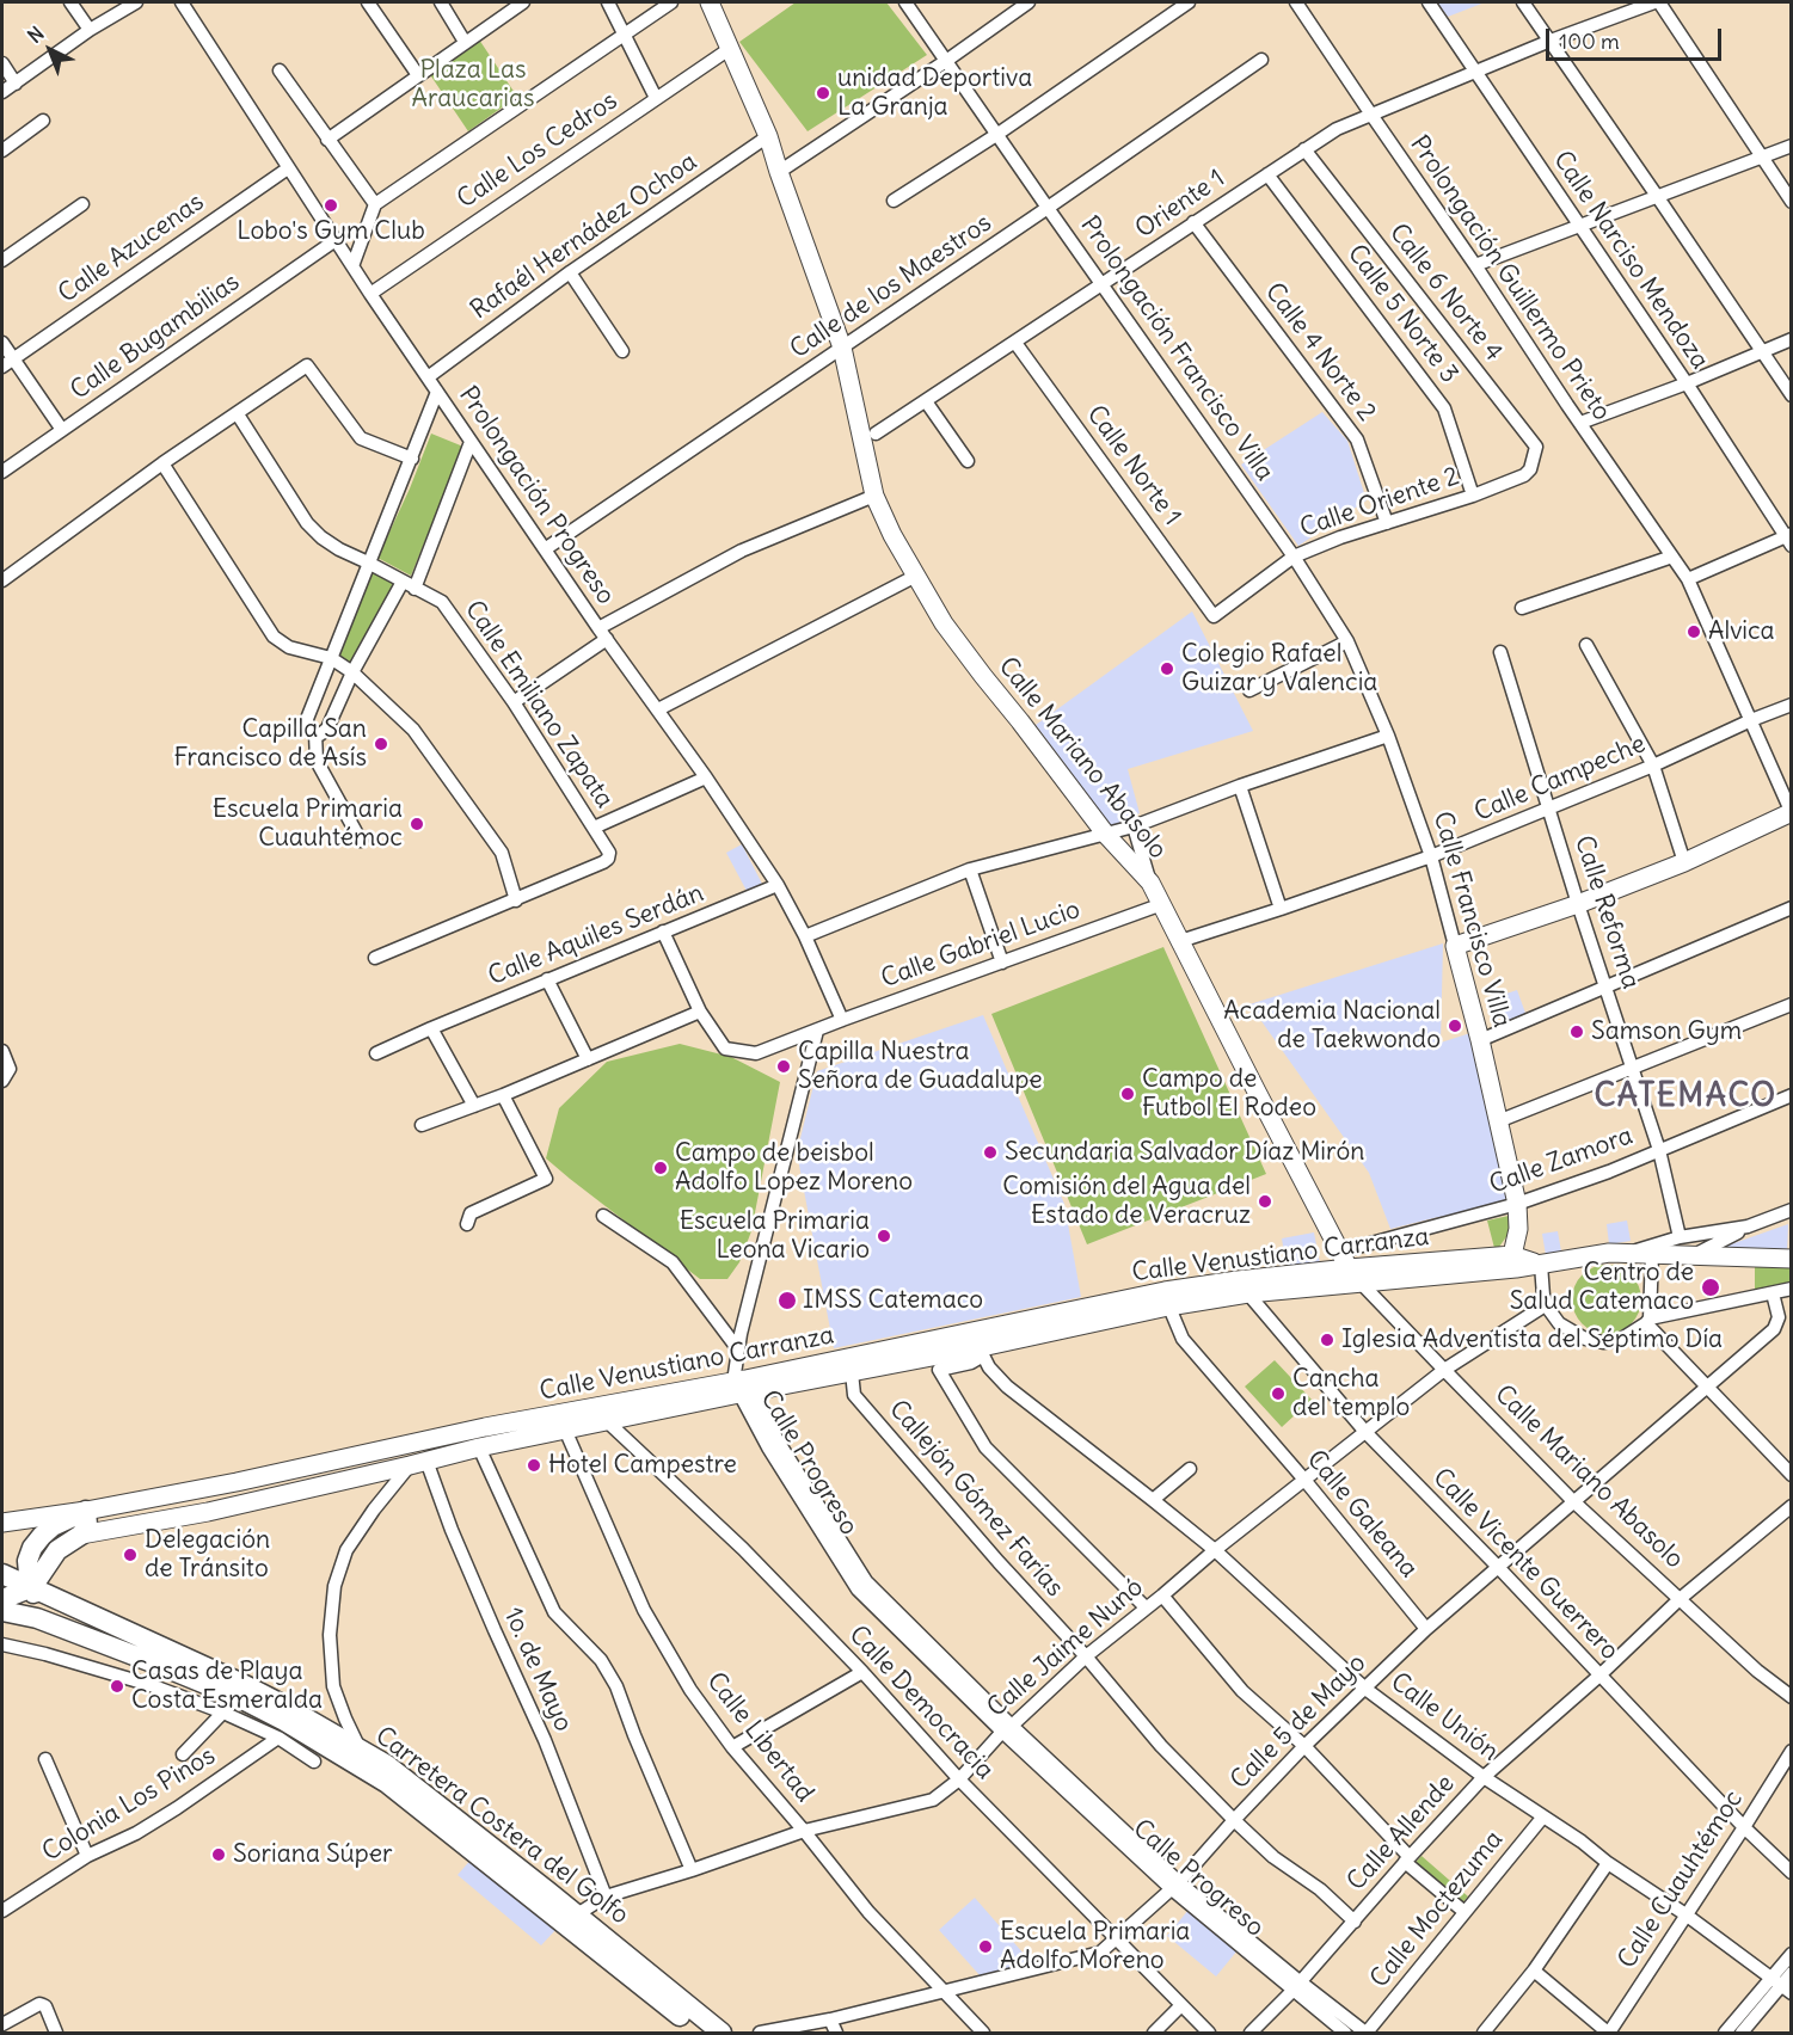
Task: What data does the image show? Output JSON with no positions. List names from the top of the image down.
{
  "streets": {
    "main road": [
      "Calle Mariano Abasolo",
      "Calle Francisco Villa",
      "Calle Venustiano Carranza",
      "Carretera Costera del Golfo"
    ],
    "street": [
      "Calle Los Cedros",
      "Oriente 1",
      "Rafaél Hernádez Ochoa",
      "Calle Azucenas",
      "Calle Narciso Mendoza",
      "Prolongación Guillermo Prieto",
      "Calle de los Maestros",
      "Calle 6 Norte 4",
      "Calle 5 Norte 3",
      "Calle Bugambilias",
      "Prolongación Francisco Villa",
      "Calle 4 Norte 2",
      "Calle Norte 1",
      "Prolongación Progreso",
      "Calle Oriente 2",
      "Calle Emiliano Zapata",
      "Calle Campeche",
      "Calle Reforma",
      "Calle Aquiles Serdán",
      "Calle Gabriel Lucio",
      "Calle Zamora",
      "Calle Progreso",
      "Callejón Gómez Farías",
      "Calle Galeana",
      "Calle Vicente Guerrero",
      "Calle Jaime Nunó",
      "1o. de Mayo",
      "Calle Democracia",
      "Calle Unión",
      "Calle 5 de Mayo",
      "Calle Libertad",
      "Colonia Los Pinos",
      "Calle Allende",
      "Calle Cuauhtémoc",
      "Calle Moctezuma"
    ]
  },
  "crossings": [
    ["Calle Los Cedros", "Prolongación Progreso"],
    ["Calle Los Cedros", "Calle Mariano Abasolo"],
    ["Oriente 1", "Calle Narciso Mendoza"],
    ["Oriente 1", "Prolongación Guillermo Prieto"],
    ["Oriente 1", "Calle 6 Norte 4"],
    ["Oriente 1", "Calle 5 Norte 3"],
    ["Oriente 1", "Prolongación Francisco Villa"],
    ["Oriente 1", "Calle 4 Norte 2"],
    ["Oriente 1", "Calle Norte 1"],
    ["Rafaél Hernádez Ochoa", "Prolongación Progreso"],
    ["Rafaél Hernádez Ochoa", "Calle Mariano Abasolo"],
    ["Calle Azucenas", "Prolongación Progreso"],
    ["Prolongación Guillermo Prieto", "Calle Campeche"],
    ["Calle de los Maestros", "Prolongación Francisco Villa"],
    ["Calle de los Maestros", "Prolongación Progreso"],
    ["Calle de los Maestros", "Calle Mariano Abasolo"],
    ["Calle 6 Norte 4", "Calle Oriente 2"],
    ["Calle 5 Norte 3", "Calle Oriente 2"],
    ["Calle Bugambilias", "Prolongación Progreso"],
    ["Prolongación Francisco Villa", "Calle Oriente 2"],
    ["Prolongación Francisco Villa", "Calle Francisco Villa"],
    ["Calle 4 Norte 2", "Calle Oriente 2"],
    ["Calle Norte 1", "Calle Oriente 2"],
    ["Prolongación Progreso", "Calle Aquiles Serdán"],
    ["Prolongación Progreso", "Calle Gabriel Lucio"],
    ["Calle Mariano Abasolo", "Calle Campeche"],
    ["Calle Mariano Abasolo", "Calle Gabriel Lucio"],
    ["Calle Mariano Abasolo", "Calle Zamora"],
    ["Calle Mariano Abasolo", "Calle Venustiano Carranza"],
    ["Calle Mariano Abasolo", "Calle Jaime Nunó"],
    ["Calle Mariano Abasolo", "Calle 5 de Mayo"],
    ["Calle Mariano Abasolo", "Calle Allende"],
    ["Calle Campeche", "Calle Reforma"],
    ["Calle Campeche", "Calle Francisco Villa"],
    ["Calle Reforma", "Calle Zamora"],
    ["Calle Francisco Villa", "Calle Zamora"],
    ["Calle Francisco Villa", "Calle Venustiano Carranza"],
    ["Calle Zamora", "Calle Venustiano Carranza"],
    ["Calle Venustiano Carranza", "Calle Progreso"],
    ["Calle Venustiano Carranza", "Callejón Gómez Farías"],
    ["Calle Venustiano Carranza", "Calle Galeana"],
    ["Calle Venustiano Carranza", "Calle Vicente Guerrero"],
    ["Calle Venustiano Carranza", "Calle Jaime Nunó"],
    ["Calle Venustiano Carranza", "1o. de Mayo"],
    ["Calle Venustiano Carranza", "Calle Democracia"],
    ["Calle Venustiano Carranza", "Calle Unión"],
    ["Calle Venustiano Carranza", "Calle Libertad"],
    ["Calle Progreso", "Calle Jaime Nunó"],
    ["Calle Progreso", "Calle 5 de Mayo"],
    ["Calle Progreso", "Calle Allende"],
    ["Calle Progreso", "Calle Moctezuma"],
    ["Callejón Gómez Farías", "Calle Jaime Nunó"],
    ["Callejón Gómez Farías", "Calle 5 de Mayo"],
    ["Callejón Gómez Farías", "Calle Allende"],
    ["Calle Galeana", "Calle Jaime Nunó"],
    ["Calle Galeana", "Calle 5 de Mayo"],
    ["Calle Vicente Guerrero", "Calle Jaime Nunó"],
    ["Calle Vicente Guerrero", "Calle 5 de Mayo"],
    ["Calle Vicente Guerrero", "Calle Allende"],
    ["Calle Vicente Guerrero", "Calle Cuauhtémoc"],
    ["Calle Jaime Nunó", "1o. de Mayo"],
    ["Calle Jaime Nunó", "Calle Democracia"],
    ["Calle Jaime Nunó", "Calle Unión"],
    ["Calle Jaime Nunó", "Calle Libertad"],
    ["Calle Jaime Nunó", "Carretera Costera del Golfo"],
    ["Calle Democracia", "Calle 5 de Mayo"],
    ["Calle Unión", "Calle 5 de Mayo"],
    ["Calle Unión", "Calle Allende"],
    ["Calle Unión", "Calle Cuauhtémoc"],
    ["Calle Unión", "Calle Moctezuma"],
    ["Calle 5 de Mayo", "Calle Libertad"]
  ],
  "districts": ["CATEMACO"],
  "parks": ["Plaza Las Araucarias"],
  "places": [
    "unidad Deportiva La Granja",
    "Lobo's Gym Club",
    "Alvica",
    "Colegio Rafael Guizar y Valencia",
    "Capilla San Francisco de Asís",
    "Escuela Primaria Cuauhtémoc",
    "Academia Nacional de Taekwondo",
    "Samson Gym",
    "Capilla Nuestra Señora de Guadalupe",
    "Campo de Futbol El Rodeo",
    "Secundaria Salvador Díaz Mirón",
    "Campo de beisbol Adolfo Lopez Moreno",
    "Comisión del Agua del Estado de Veracruz",
    "Escuela Primaria Leona Vicario",
    "Centro de Salud Catemaco",
    "IMSS Catemaco",
    "Iglesia Adventista del Séptimo Día",
    "Cancha del templo",
    "Hotel Campestre",
    "Delegación de Tránsito",
    "Casas de Playa Costa Esmeralda",
    "Soriana Súper",
    "Escuela Primaria Adolfo Moreno"
  ],
  "scale_bar": "100 m",
  "north": "top left"
}
